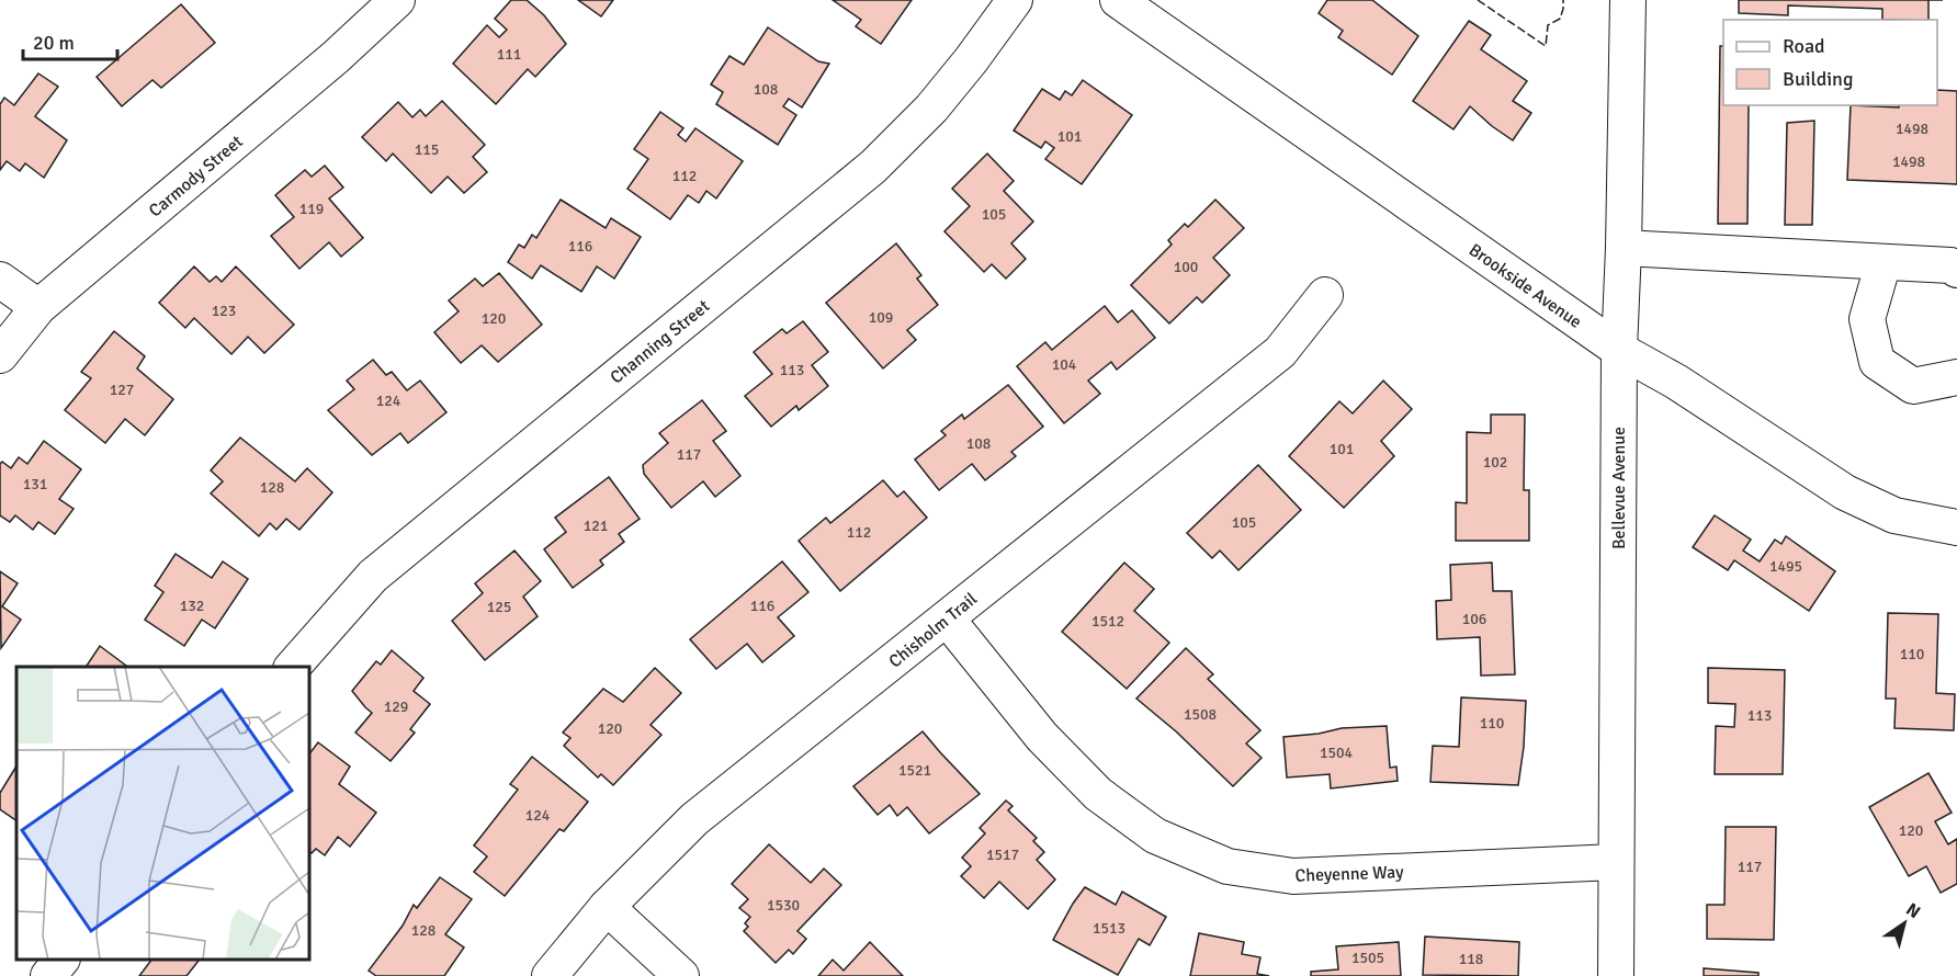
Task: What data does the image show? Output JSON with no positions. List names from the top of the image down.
{
  "streets": {
    "street": [
      "Carmody Street",
      "Brookside Avenue",
      "Channing Street",
      "Bellevue Avenue",
      "Chisholm Trail",
      "Cheyenne Way"
    ]
  },
  "crossings": [
    ["Brookside Avenue", "Bellevue Avenue"],
    ["Bellevue Avenue", "Cheyenne Way"],
    ["Chisholm Trail", "Cheyenne Way"]
  ],
  "house_numbers": [
    "111",
    "108",
    "1498",
    "101",
    "115",
    "1498",
    "112",
    "119",
    "105",
    "116",
    "100",
    "123",
    "109",
    "120",
    "104",
    "113",
    "127",
    "124",
    "108",
    "101",
    "117",
    "102",
    "131",
    "128",
    "105",
    "121",
    "112",
    "1495",
    "132",
    "116",
    "125",
    "106",
    "1512",
    "110",
    "129",
    "1508",
    "113",
    "110",
    "120",
    "1504",
    "1521",
    "124",
    "120",
    "1517",
    "117",
    "1530",
    "1513",
    "128",
    "1505",
    "118"
  ],
  "legend": ["Road", "Building"],
  "scale_bar": "20 m",
  "north": "top right"
}
